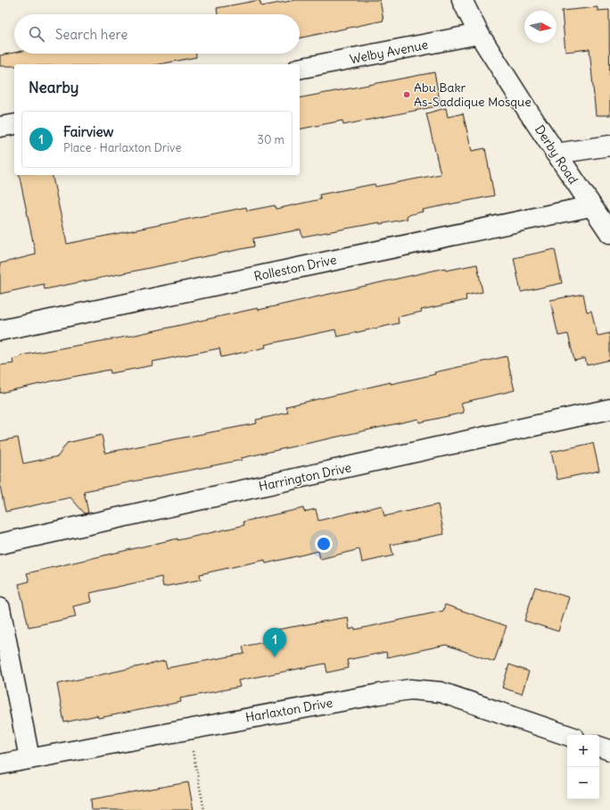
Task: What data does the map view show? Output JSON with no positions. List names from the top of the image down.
{
  "streets": {
    "street": [
      "Welby Avenue",
      "Derby Road",
      "Rolleston Drive",
      "Harrington Drive",
      "Harlaxton Drive"
    ]
  },
  "crossings": [
    ["Welby Avenue", "Derby Road"],
    ["Derby Road", "Rolleston Drive"]
  ],
  "places": ["Abu Bakr As-Saddique Mosque"],
  "north": "right",
  "page": {
    "search": "Search here",
    "heading": "Nearby",
    "list": [
      {
        "mark": "1",
        "name": "Fairview",
        "note": "Place · Harlaxton Drive",
        "value": "30 m"
      }
    ],
    "pins": "1",
    "map_buttons": ["+", "−"]
  }
}
